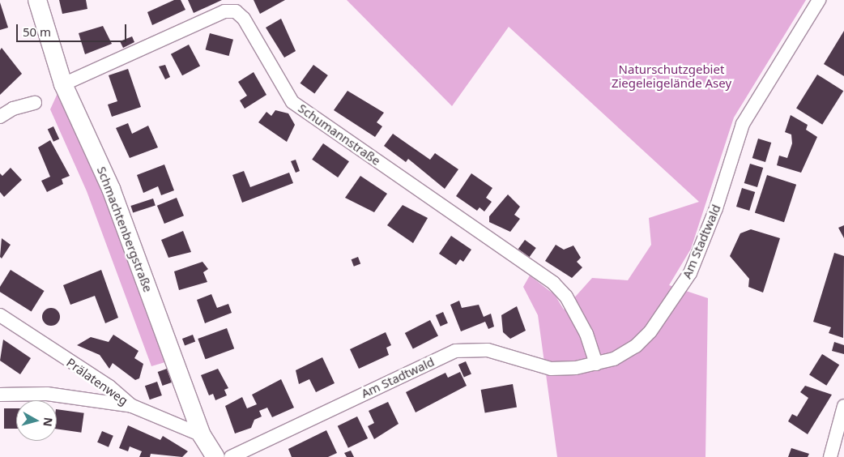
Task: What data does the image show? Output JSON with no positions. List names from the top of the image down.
{
  "streets": {
    "street": [
      "Schumannstraße",
      "Schmachtenbergstraße",
      "Am Stadtwald",
      "Prälatenweg"
    ]
  },
  "crossings": [
    ["Schumannstraße", "Schmachtenbergstraße"],
    ["Schumannstraße", "Am Stadtwald"],
    ["Schmachtenbergstraße", "Prälatenweg"]
  ],
  "parks": ["Naturschutzgebiet Ziegeleigelände Asey"],
  "scale_bar": "50 m",
  "north": "right"
}
